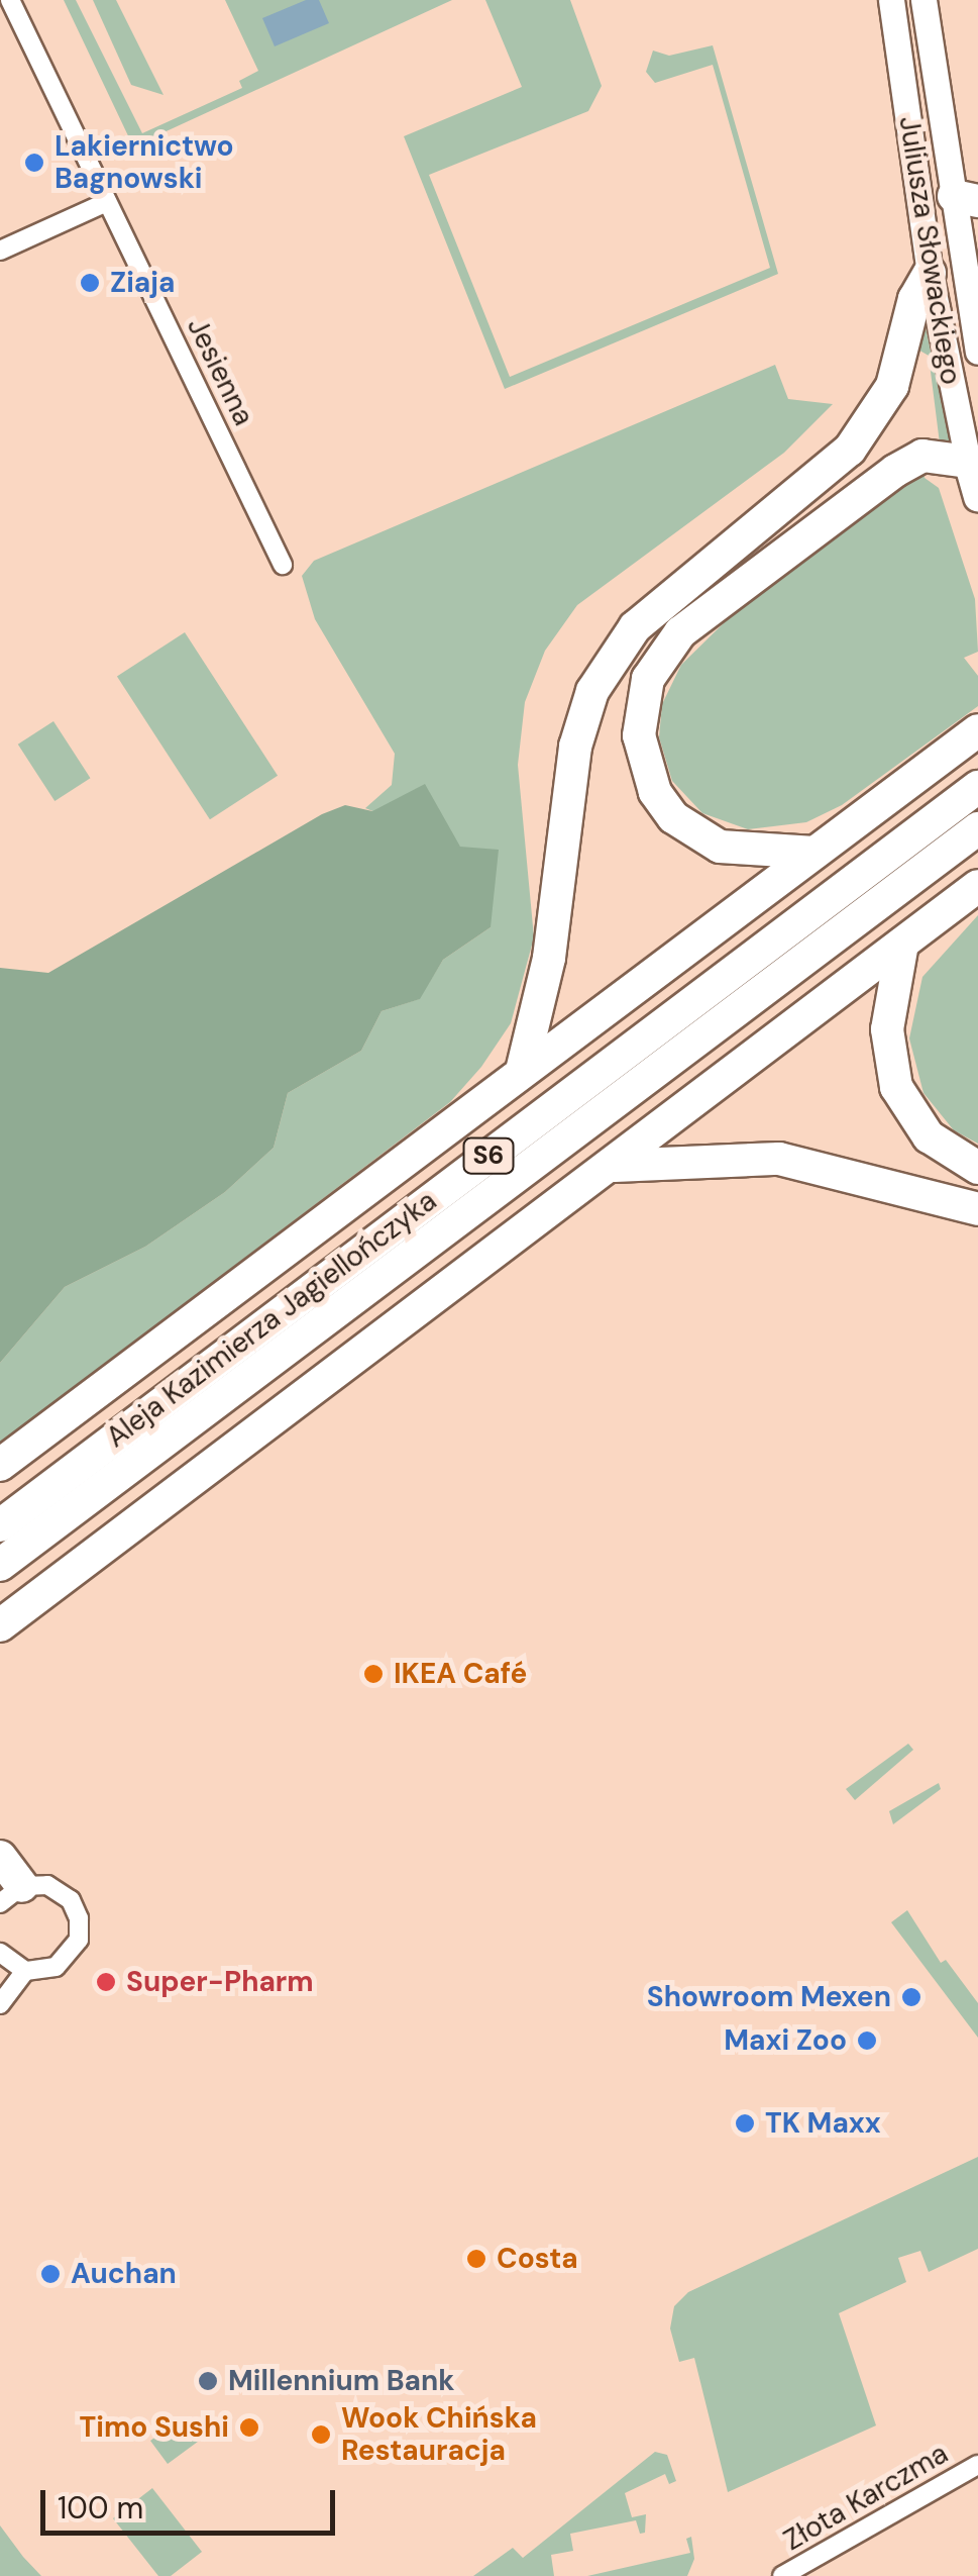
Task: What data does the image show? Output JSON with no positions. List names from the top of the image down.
{
  "streets": {
    "highway": ["S6", "Aleja Kazimierza Jagiellończyka"],
    "main road": ["Juliusza Słowackiego"],
    "street": ["Jesienna", "Złota Karczma"]
  },
  "places": [
    "Lakiernictwo Bagnowski",
    "Ziaja",
    "IKEA Café",
    "Super-Pharm",
    "Showroom Mexen",
    "Maxi Zoo",
    "TK Maxx",
    "Costa",
    "Auchan",
    "Millennium Bank",
    "Timo Sushi",
    "Wook Chińska Restauracja"
  ],
  "scale_bar": "100 m"
}
